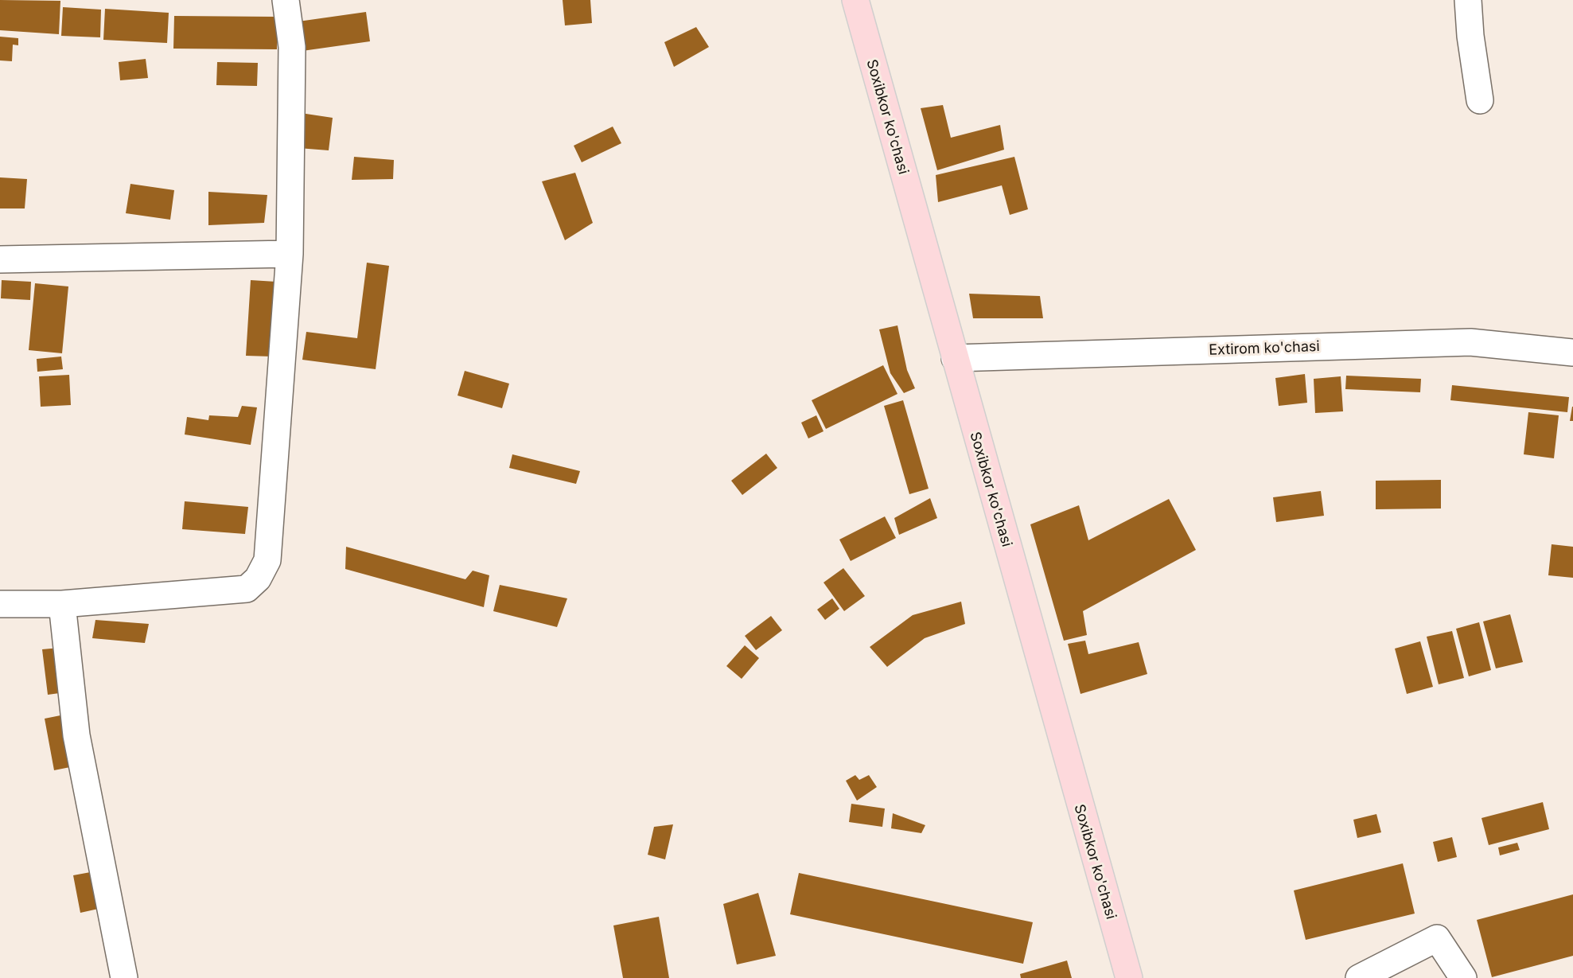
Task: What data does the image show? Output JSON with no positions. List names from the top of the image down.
{
  "streets": {
    "main road": ["Soxibkor ko'chasi"],
    "street": ["Extirom ko'chasi"]
  },
  "crossings": [
    ["Soxibkor ko'chasi", "Extirom ko'chasi"]
  ]
}
